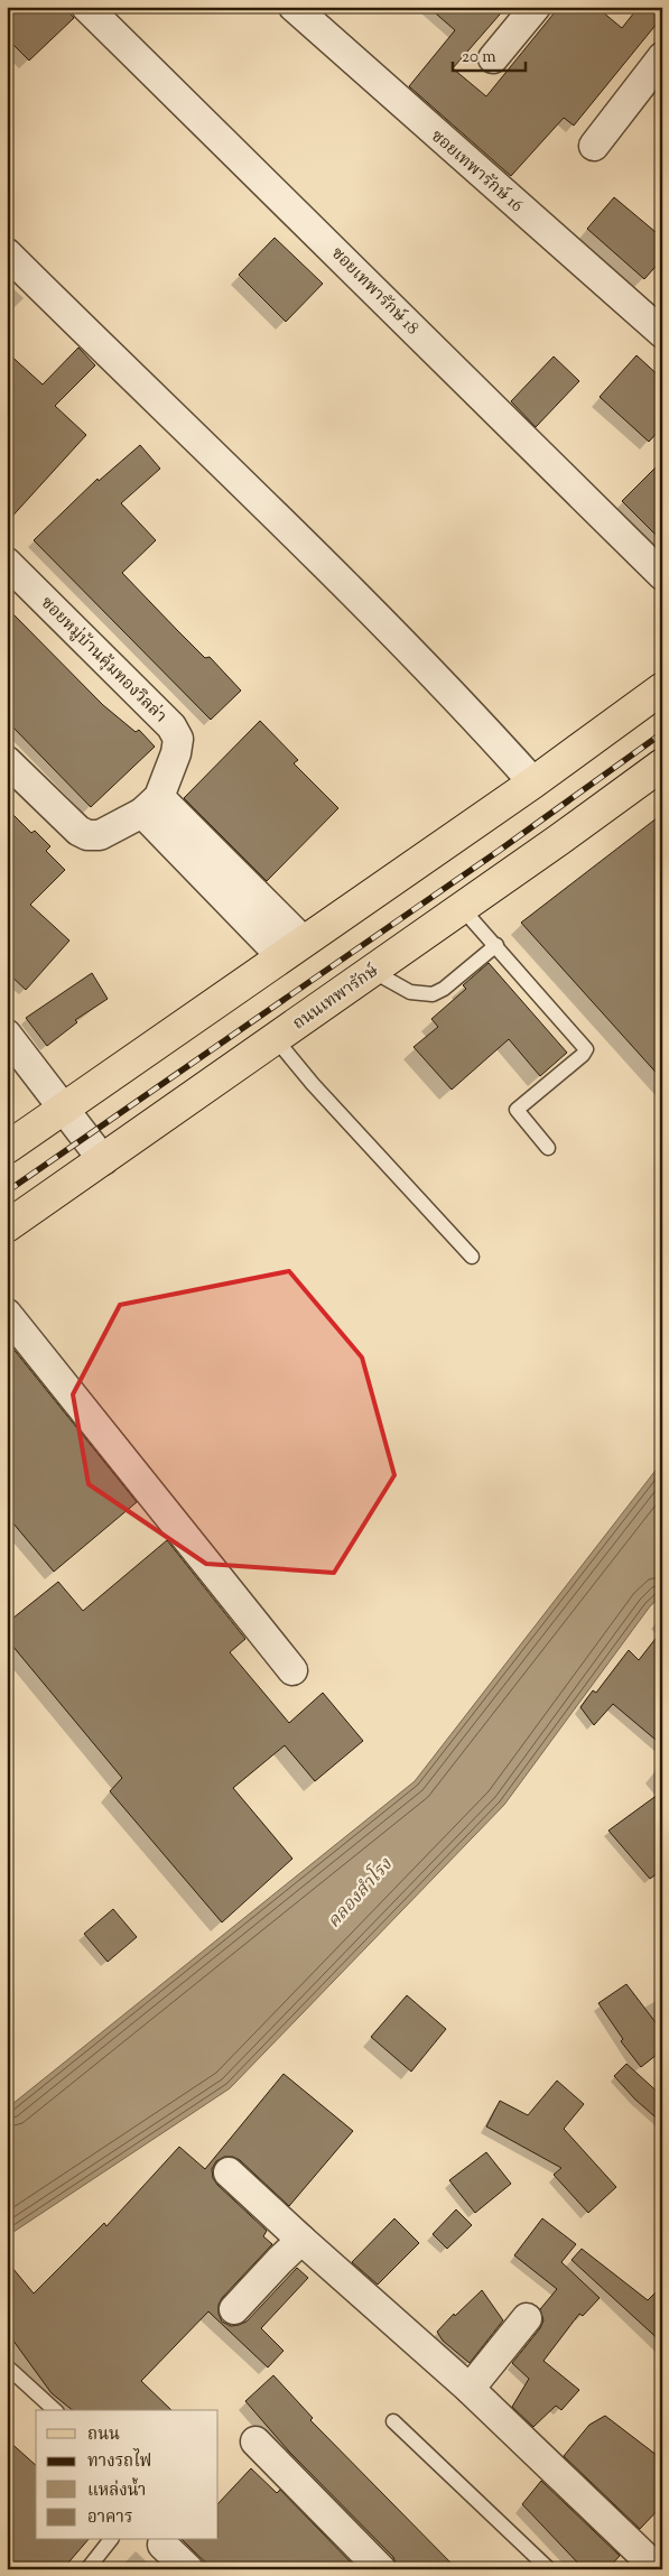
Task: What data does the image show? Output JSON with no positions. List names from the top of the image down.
{
  "streets": {
    "main road": ["ถนนเทพารักษ์"],
    "street": ["ซอยเทพารักษ์ 16", "ซอยเทพารักษ์ 18", "ซอยหมู่บ้านคุ้มทองวิลล่า"]
  },
  "water": ["คลองสำโรง"],
  "legend": [
    "ถนน",
    "ทางรถไฟ",
    "แหล่งน้ำ",
    "อาคาร"
  ],
  "scale_bar": "20 m"
}
